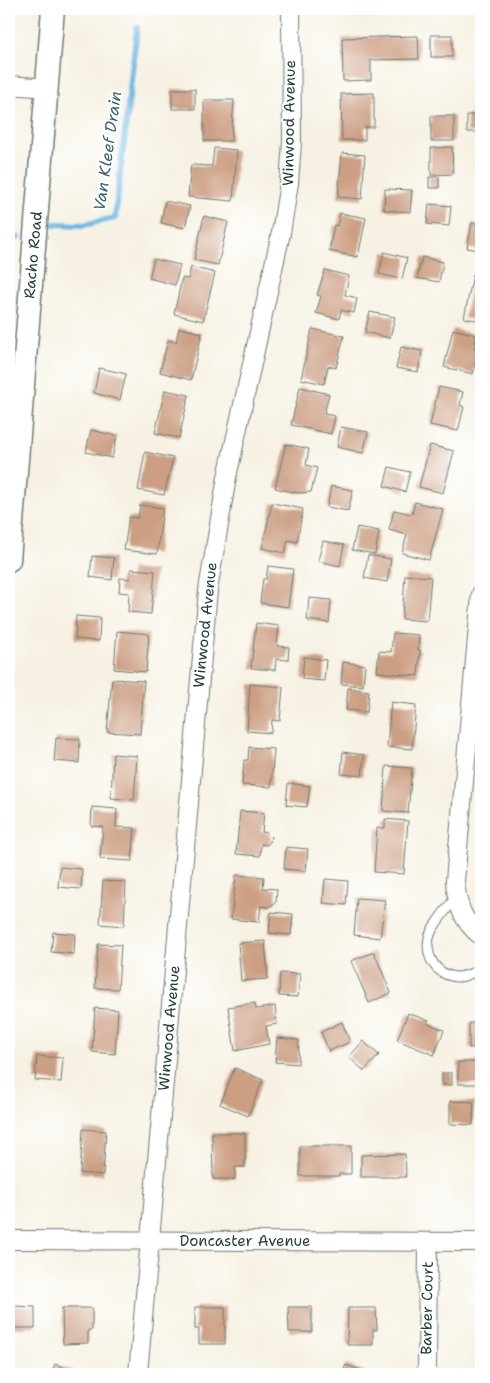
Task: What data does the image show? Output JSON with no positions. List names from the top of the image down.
{
  "streets": {
    "street": [
      "Winwood Avenue",
      "Racho Road",
      "Doncaster Avenue",
      "Barber Court"
    ]
  },
  "crossings": [
    ["Winwood Avenue", "Doncaster Avenue"],
    ["Doncaster Avenue", "Barber Court"]
  ],
  "water": ["Van Kleef Drain"]
}
